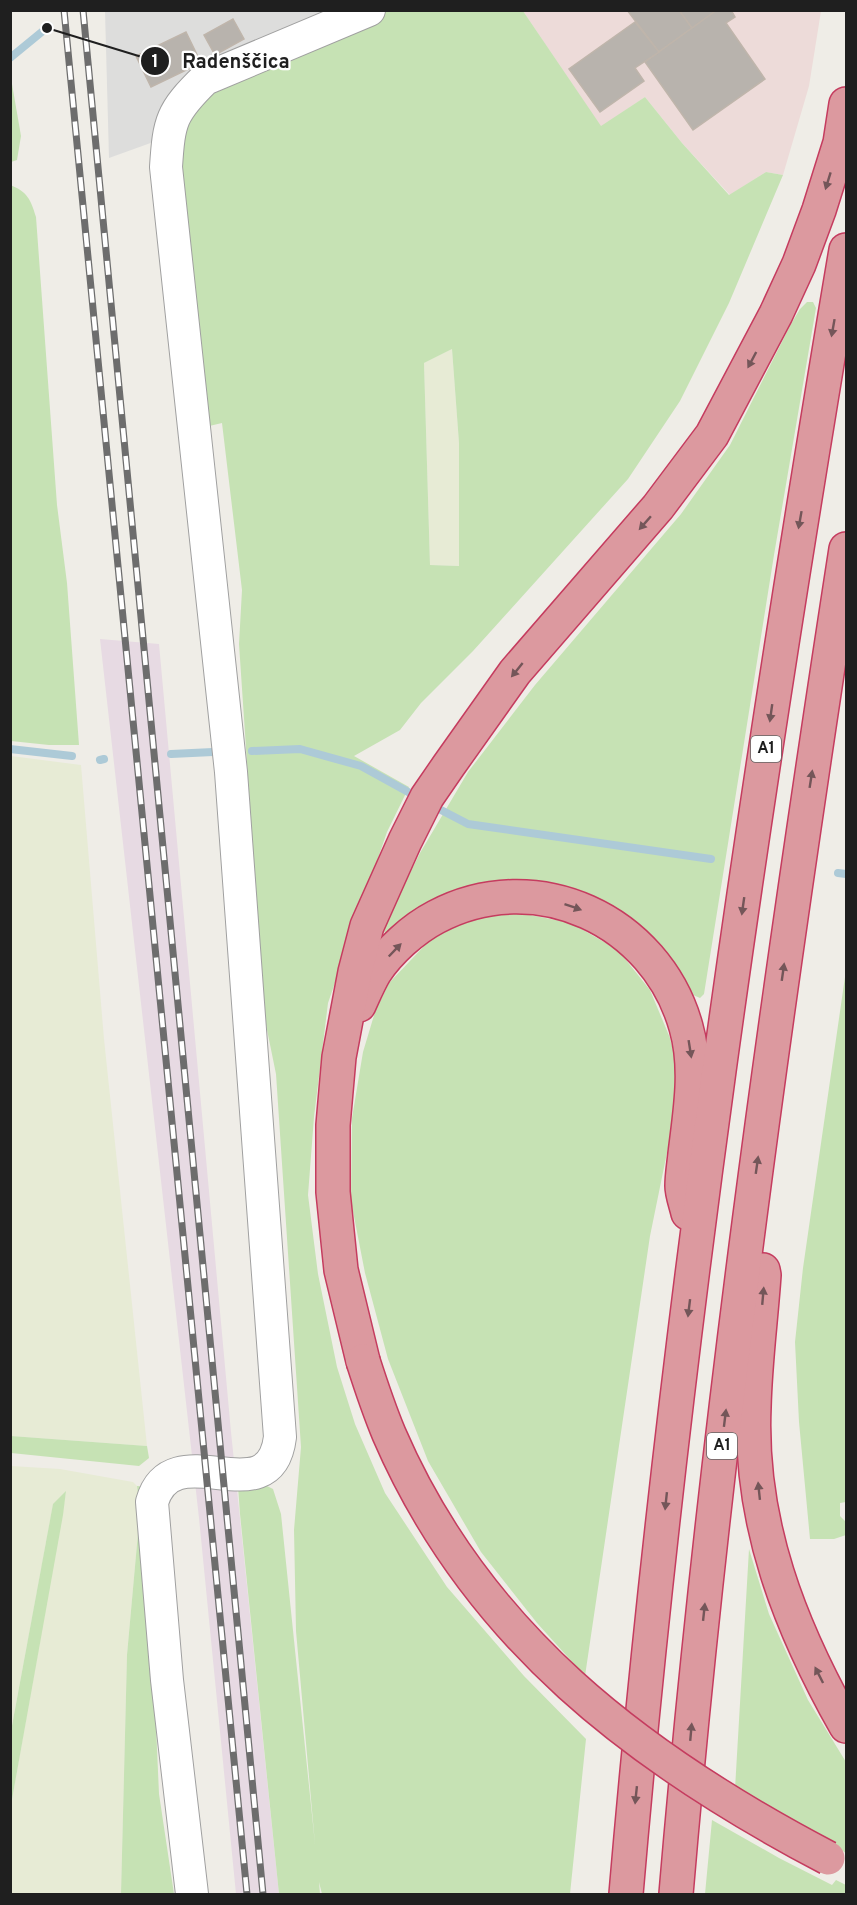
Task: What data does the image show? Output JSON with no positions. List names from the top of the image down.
{
  "streets": {
    "highway": ["A1"]
  },
  "places": ["Radenščica"]
}
